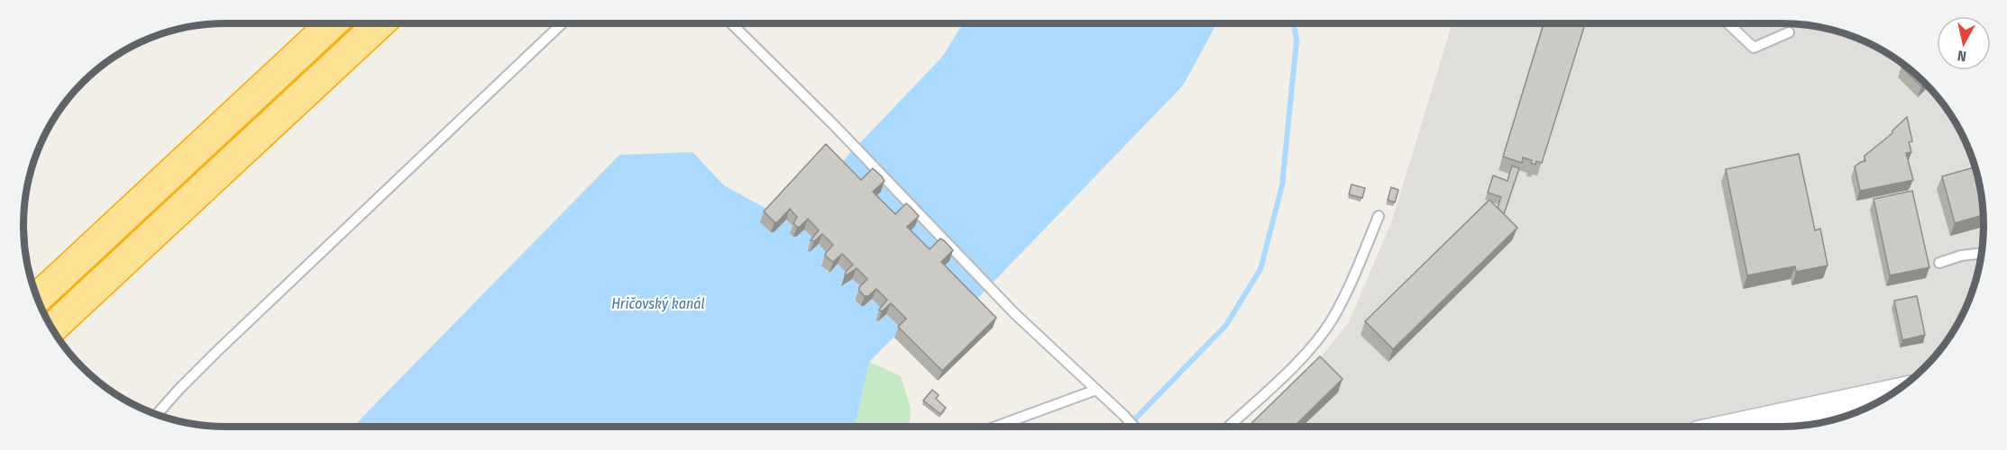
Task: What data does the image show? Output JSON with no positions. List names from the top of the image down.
{
  "water": ["Hričovský kanál"],
  "north": "bottom"
}
